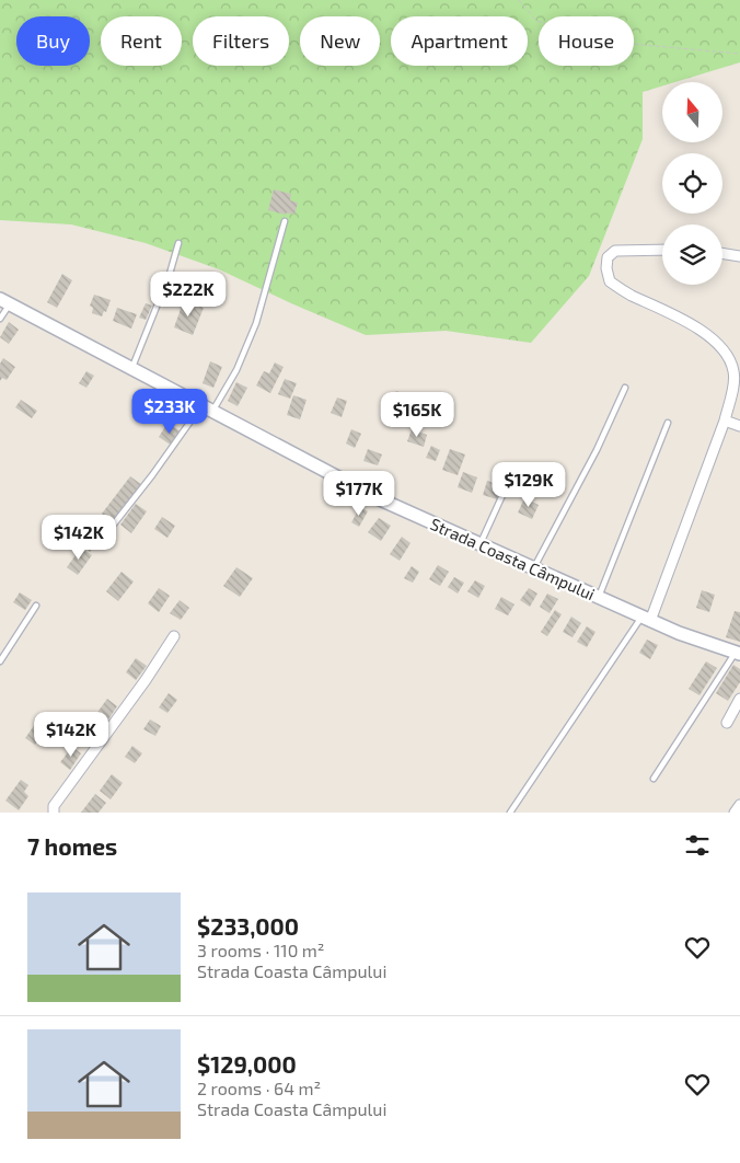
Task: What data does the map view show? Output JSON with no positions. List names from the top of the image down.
{
  "streets": {
    "street": ["Strada Coasta Câmpului"]
  },
  "north": "top",
  "page": {
    "chip": [
      "Buy",
      "Rent",
      "Filters",
      "New",
      "Apartment",
      "House"
    ],
    "price": [
      "$222K",
      "$233K",
      "$165K",
      "$129K",
      "$177K",
      "$142K",
      "$142K"
    ],
    "heading": "7 homes",
    "list": [
      {
        "name": "$233,000",
        "note": "3 rooms · 110 m² · Strada Coasta Câmpului"
      },
      {
        "name": "$129,000",
        "note": "2 rooms · 64 m² · Strada Coasta Câmpului"
      }
    ]
  }
}
